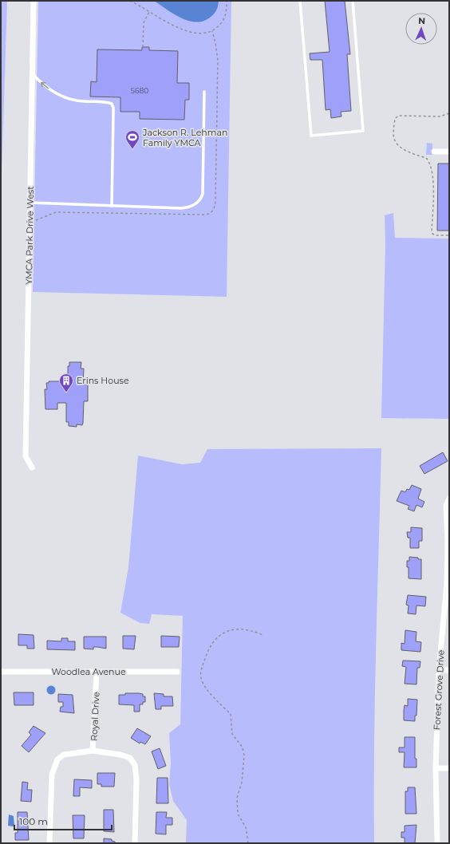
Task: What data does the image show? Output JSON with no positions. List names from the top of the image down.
{
  "streets": {
    "street": [
      "YMCA Park Drive West",
      "Woodlea Avenue",
      "Forest Grove Drive",
      "Royal Drive"
    ]
  },
  "crossings": [
    ["Woodlea Avenue", "Royal Drive"]
  ],
  "places": {
    "sports": ["Jackson R. Lehman Family YMCA"],
    "building": ["Erins House"]
  },
  "house_numbers": ["5680"],
  "scale_bar": "100 m",
  "north": "top"
}
